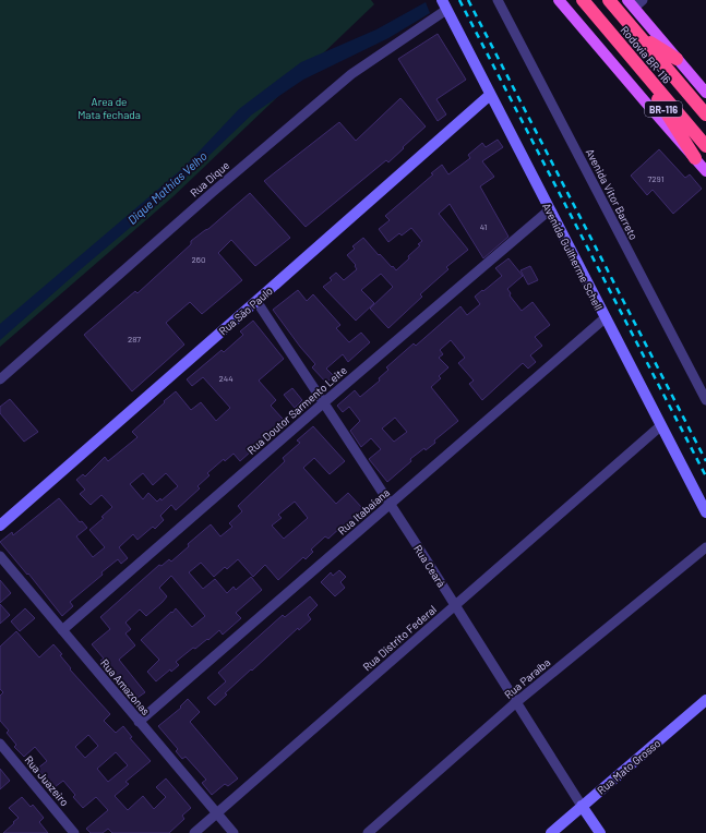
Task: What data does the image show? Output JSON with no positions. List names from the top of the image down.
{
  "streets": {
    "highway": ["Rodovia BR-116", "BR-116"],
    "street": [
      "Rua Dique",
      "Avenida Vitor Barreto",
      "Avenida Guilherme Schell",
      "Rua São Paulo",
      "Rua Doutor Sarmento Leite",
      "Rua Itabaiana",
      "Rua Ceará",
      "Rua Distrito Federal",
      "Rua Paraíba",
      "Rua Amazonas",
      "Rua Mato Grosso",
      "Rua Juazeiro"
    ]
  },
  "crossings": [
    ["Rodovia BR-116", "BR-116"],
    ["Rua Dique", "Avenida Guilherme Schell"],
    ["Avenida Guilherme Schell", "Rua São Paulo"],
    ["Avenida Guilherme Schell", "Rua Doutor Sarmento Leite"],
    ["Avenida Guilherme Schell", "Rua Itabaiana"],
    ["Avenida Guilherme Schell", "Rua Distrito Federal"],
    ["Rua São Paulo", "Rua Ceará"],
    ["Rua Doutor Sarmento Leite", "Rua Ceará"],
    ["Rua Doutor Sarmento Leite", "Rua Amazonas"],
    ["Rua Itabaiana", "Rua Ceará"],
    ["Rua Itabaiana", "Rua Amazonas"],
    ["Rua Ceará", "Rua Distrito Federal"],
    ["Rua Ceará", "Rua Paraíba"],
    ["Rua Ceará", "Rua Mato Grosso"],
    ["Rua Distrito Federal", "Rua Amazonas"]
  ],
  "water": ["Dique Mathias Velho"],
  "parks": ["Area de Mata fechada"],
  "house_numbers": [
    "7291",
    "41",
    "260",
    "287",
    "244"
  ]
}
